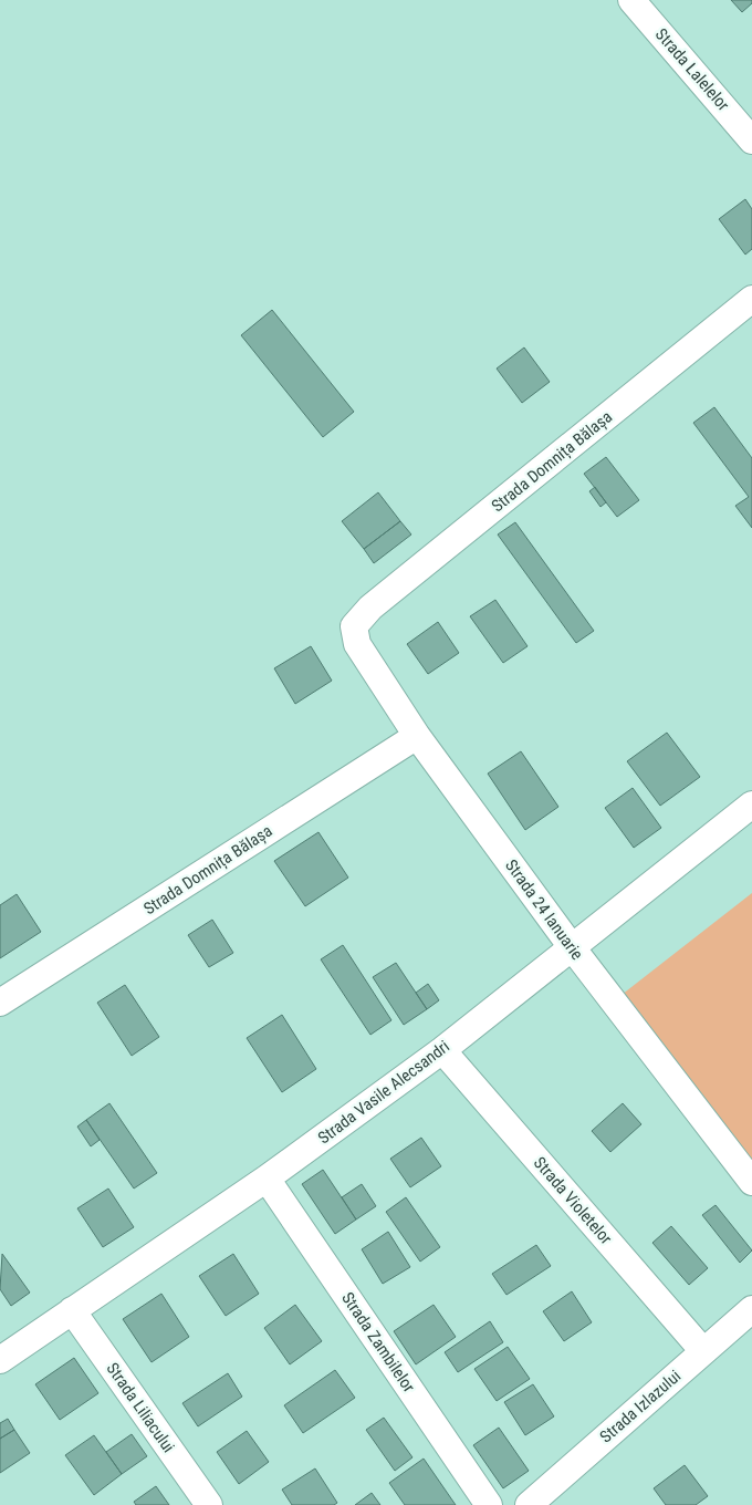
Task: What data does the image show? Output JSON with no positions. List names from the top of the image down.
{
  "streets": {
    "street": [
      "Strada Lalelelor",
      "Strada Domnița Bălașa",
      "Strada 24 Ianuarie",
      "Strada Vasile Alecsandri",
      "Strada Violetelor",
      "Strada Zambilelor",
      "Strada Izlazului",
      "Strada Liliacului"
    ]
  },
  "crossings": [
    ["Strada Domnița Bălașa", "Strada 24 Ianuarie"],
    ["Strada 24 Ianuarie", "Strada Vasile Alecsandri"],
    ["Strada Vasile Alecsandri", "Strada Violetelor"],
    ["Strada Vasile Alecsandri", "Strada Zambilelor"],
    ["Strada Vasile Alecsandri", "Strada Liliacului"],
    ["Strada Violetelor", "Strada Izlazului"]
  ]
}
